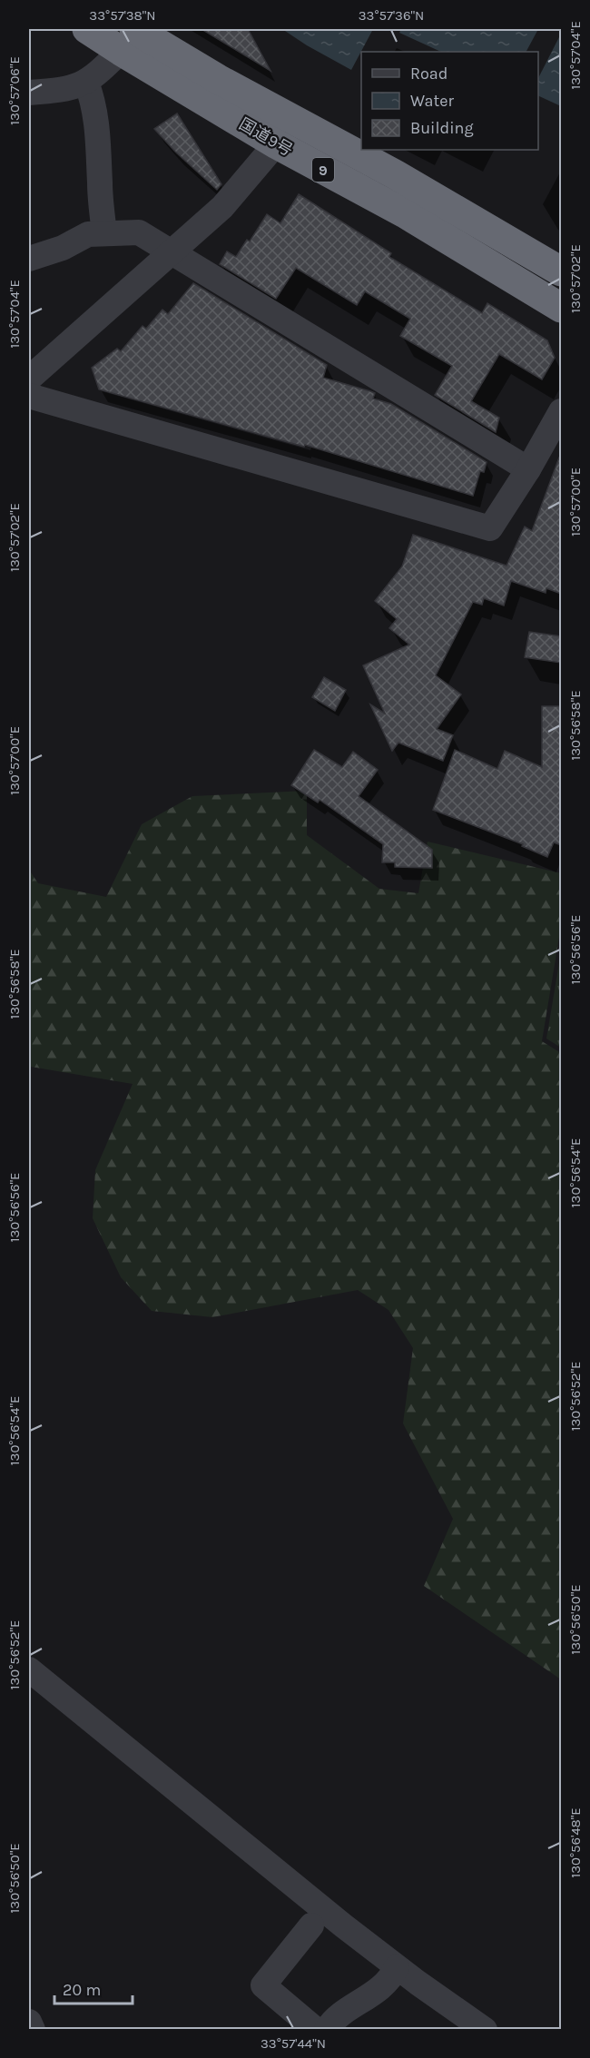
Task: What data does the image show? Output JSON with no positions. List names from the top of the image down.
{
  "streets": {
    "highway": ["国道9号", "9"]
  },
  "legend": ["Road", "Water", "Building"],
  "scale_bar": "20 m",
  "coordinates": [
    "33°57'38\"N",
    "33°57'36\"N",
    "130°57'04\"E",
    "130°57'06\"E",
    "130°57'02\"E",
    "130°57'00\"E",
    "130°56'58\"E",
    "130°56'56\"E",
    "130°56'54\"E",
    "130°56'52\"E",
    "130°56'50\"E",
    "130°56'48\"E",
    "33°57'44\"N"
  ]
}
